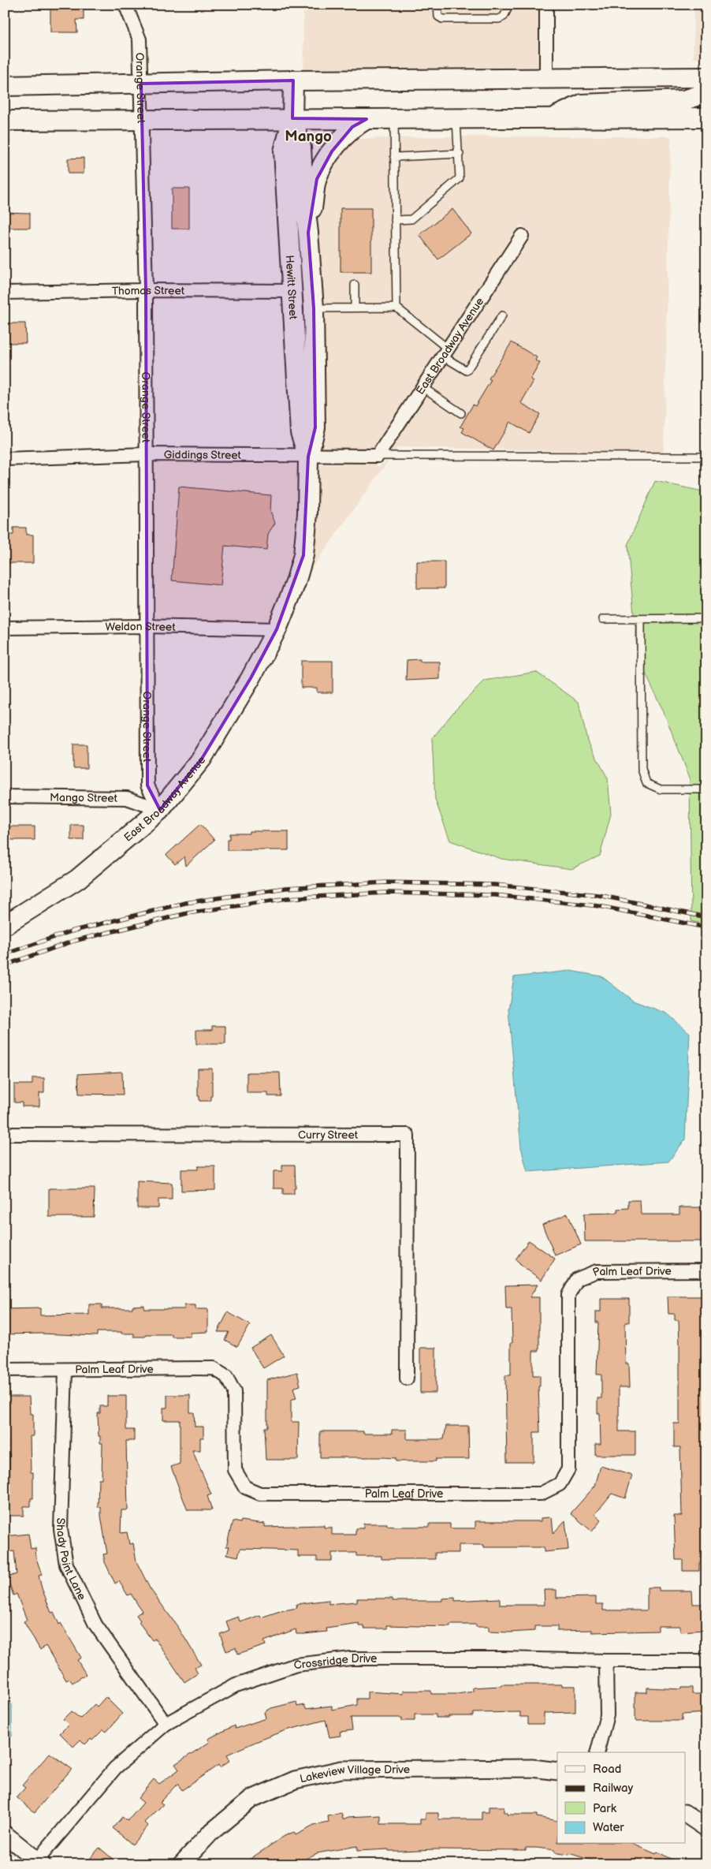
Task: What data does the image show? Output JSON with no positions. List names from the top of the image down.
{
  "streets": {
    "main road": ["Hewitt Street", "East Broadway Avenue"],
    "street": [
      "Orange Street",
      "Thomas Street",
      "Giddings Street",
      "Weldon Street",
      "Mango Street",
      "Curry Street",
      "Palm Leaf Drive",
      "Shady Point Lane",
      "Crossridge Drive",
      "Lakeview Village Drive"
    ]
  },
  "crossings": [
    ["Orange Street", "Thomas Street"],
    ["Orange Street", "East Broadway Avenue"],
    ["Orange Street", "Giddings Street"],
    ["Orange Street", "Weldon Street"],
    ["Orange Street", "Mango Street"],
    ["Hewitt Street", "Thomas Street"],
    ["Hewitt Street", "East Broadway Avenue"],
    ["Hewitt Street", "Giddings Street"],
    ["Hewitt Street", "Weldon Street"],
    ["East Broadway Avenue", "Giddings Street"],
    ["East Broadway Avenue", "Weldon Street"],
    ["East Broadway Avenue", "Mango Street"],
    ["Palm Leaf Drive", "Shady Point Lane"],
    ["Shady Point Lane", "Crossridge Drive"]
  ],
  "districts": ["Mango"],
  "legend": [
    "Road",
    "Railway",
    "Park",
    "Water"
  ]
}
